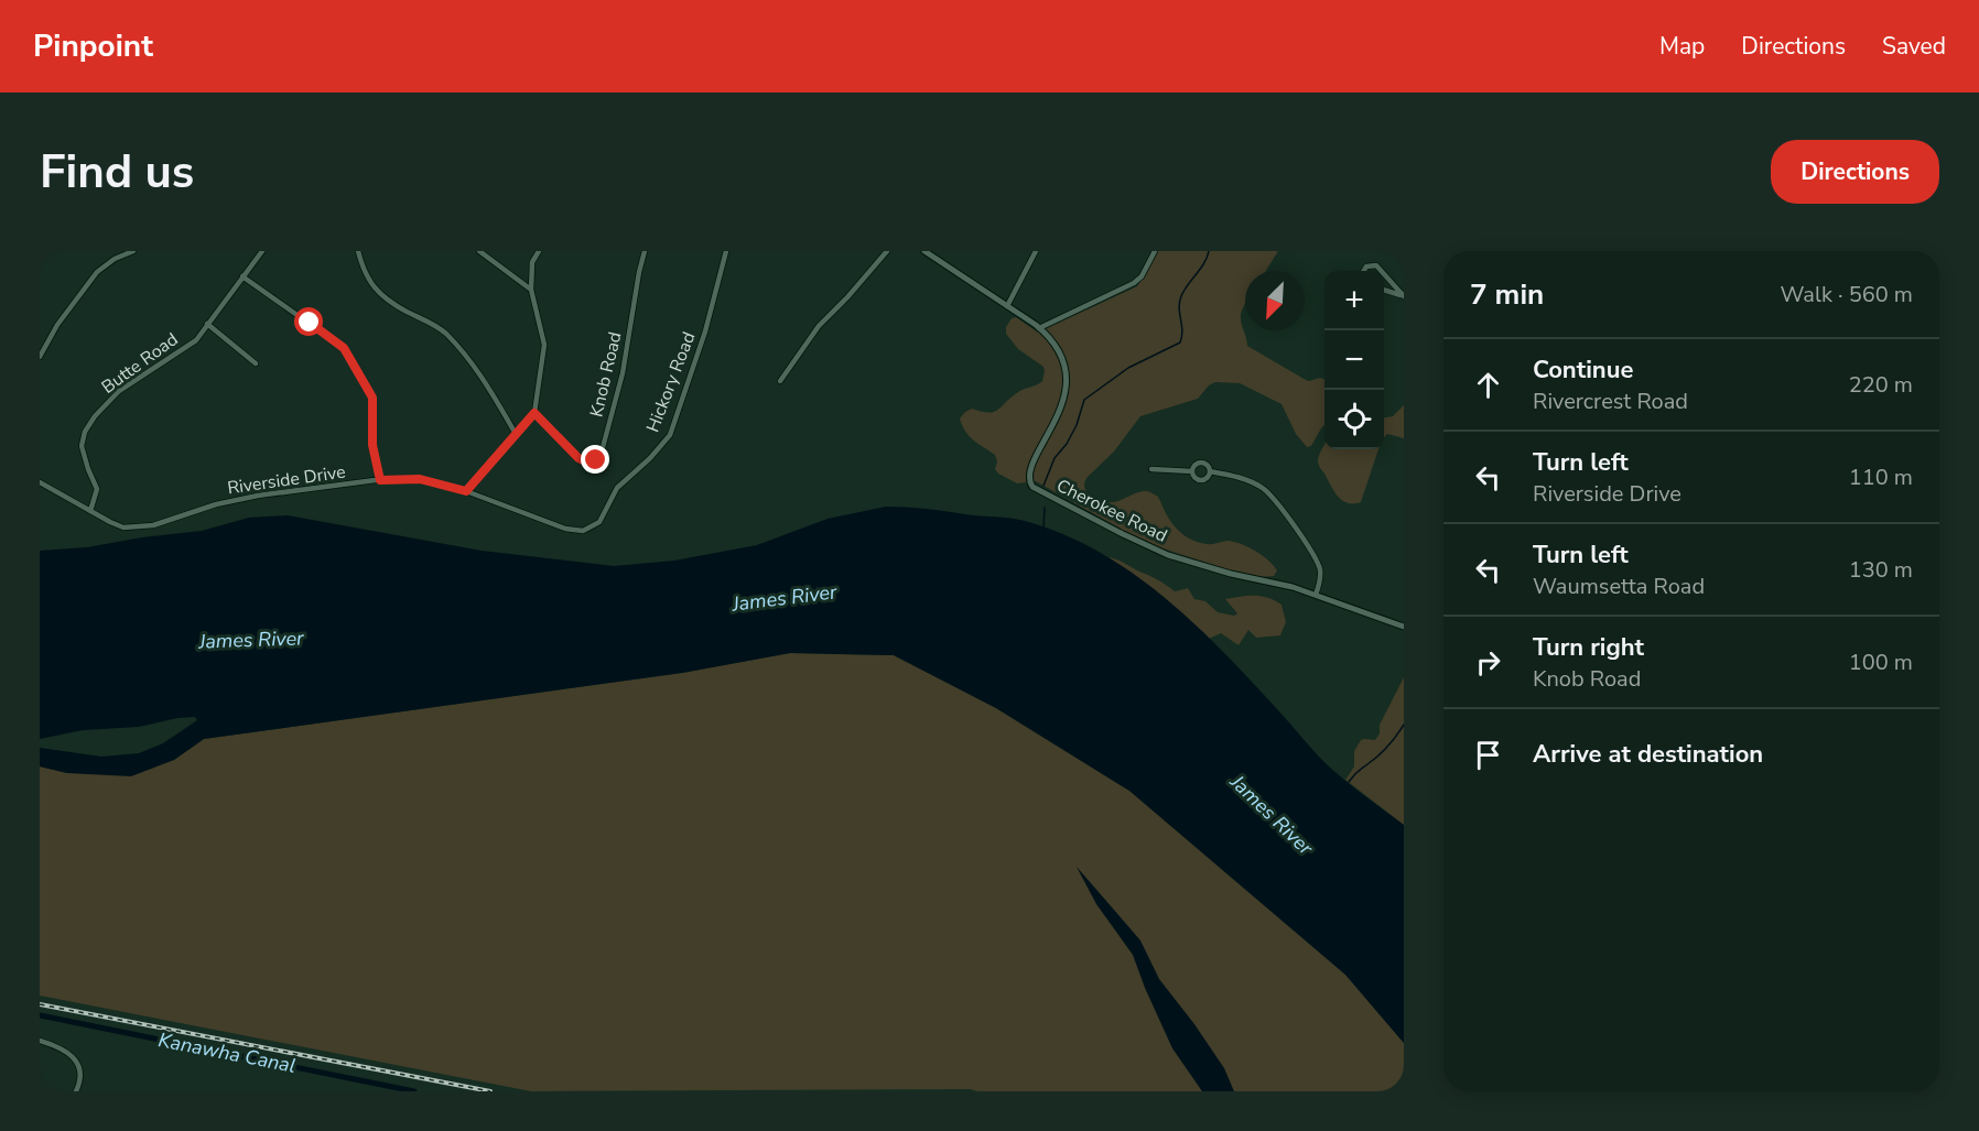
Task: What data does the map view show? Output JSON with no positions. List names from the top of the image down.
{
  "streets": {
    "street": [
      "Butte Road",
      "Knob Road",
      "Hickory Road",
      "Riverside Drive",
      "Cherokee Road"
    ]
  },
  "crossings": [
    ["Butte Road", "Riverside Drive"],
    ["Hickory Road", "Riverside Drive"]
  ],
  "water": ["James River", "Kanawha Canal"],
  "north": "bottom left",
  "page": {
    "header": "Pinpoint",
    "nav": ["Map", "Directions", "Saved"],
    "buttons": "Directions",
    "title": "Find us",
    "heading": ["7 min", "Walk · 560 m"],
    "map_buttons": ["+", "−"],
    "list": [
      ["Continue", "Rivercrest Road", "220 m"],
      ["Turn left", "Riverside Drive", "110 m"],
      ["Turn left", "Waumsetta Road", "130 m"],
      ["Turn right", "Knob Road", "100 m"],
      "Arrive at destination"
    ]
  }
}
